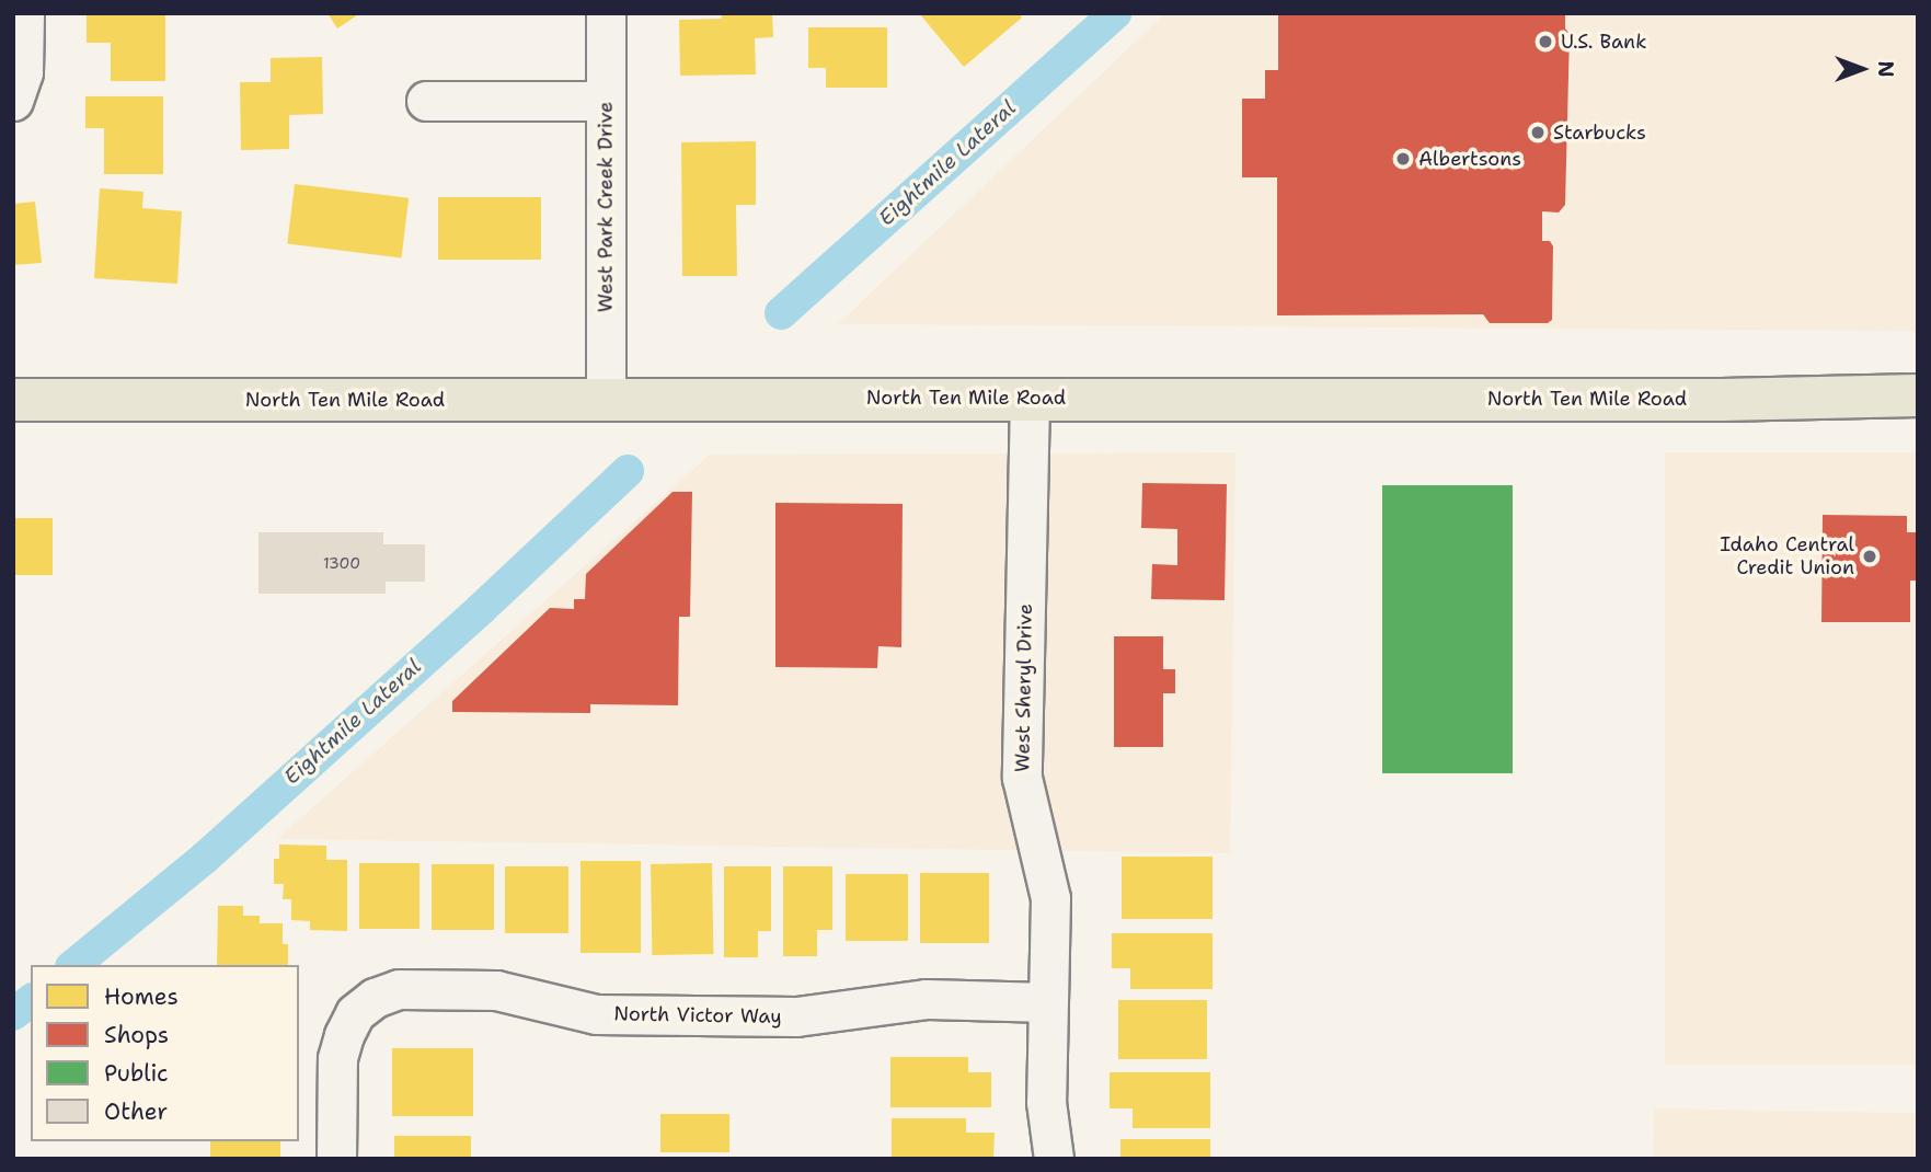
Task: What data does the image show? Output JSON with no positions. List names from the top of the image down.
{
  "streets": {
    "main road": ["North Ten Mile Road"],
    "street": ["West Park Creek Drive", "West Sheryl Drive", "North Victor Way"]
  },
  "crossings": [
    ["West Park Creek Drive", "North Ten Mile Road"],
    ["North Ten Mile Road", "West Sheryl Drive"],
    ["West Sheryl Drive", "North Victor Way"]
  ],
  "water": ["Eightmile Lateral"],
  "places": [
    "U.S. Bank",
    "Starbucks",
    "Albertsons",
    "Idaho Central Credit Union"
  ],
  "house_numbers": ["1300"],
  "legend": [
    "Homes",
    "Shops",
    "Public",
    "Other"
  ],
  "north": "right"
}
